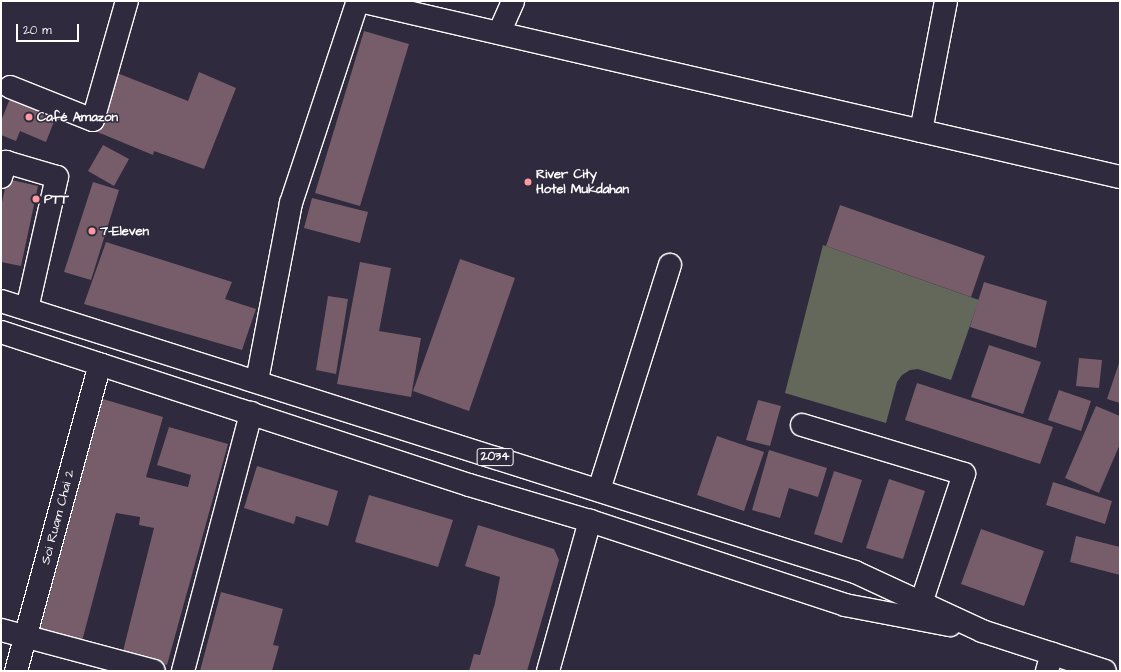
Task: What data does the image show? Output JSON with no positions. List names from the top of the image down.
{
  "streets": {
    "street": ["2034", "Soi Ruam Chai 2"]
  },
  "crossings": [
    ["2034", "Soi Ruam Chai 2"]
  ],
  "places": [
    "Café Amazon",
    "River City Hotel Mukdahan",
    "PTT",
    "7-Eleven"
  ],
  "scale_bar": "20 m"
}
